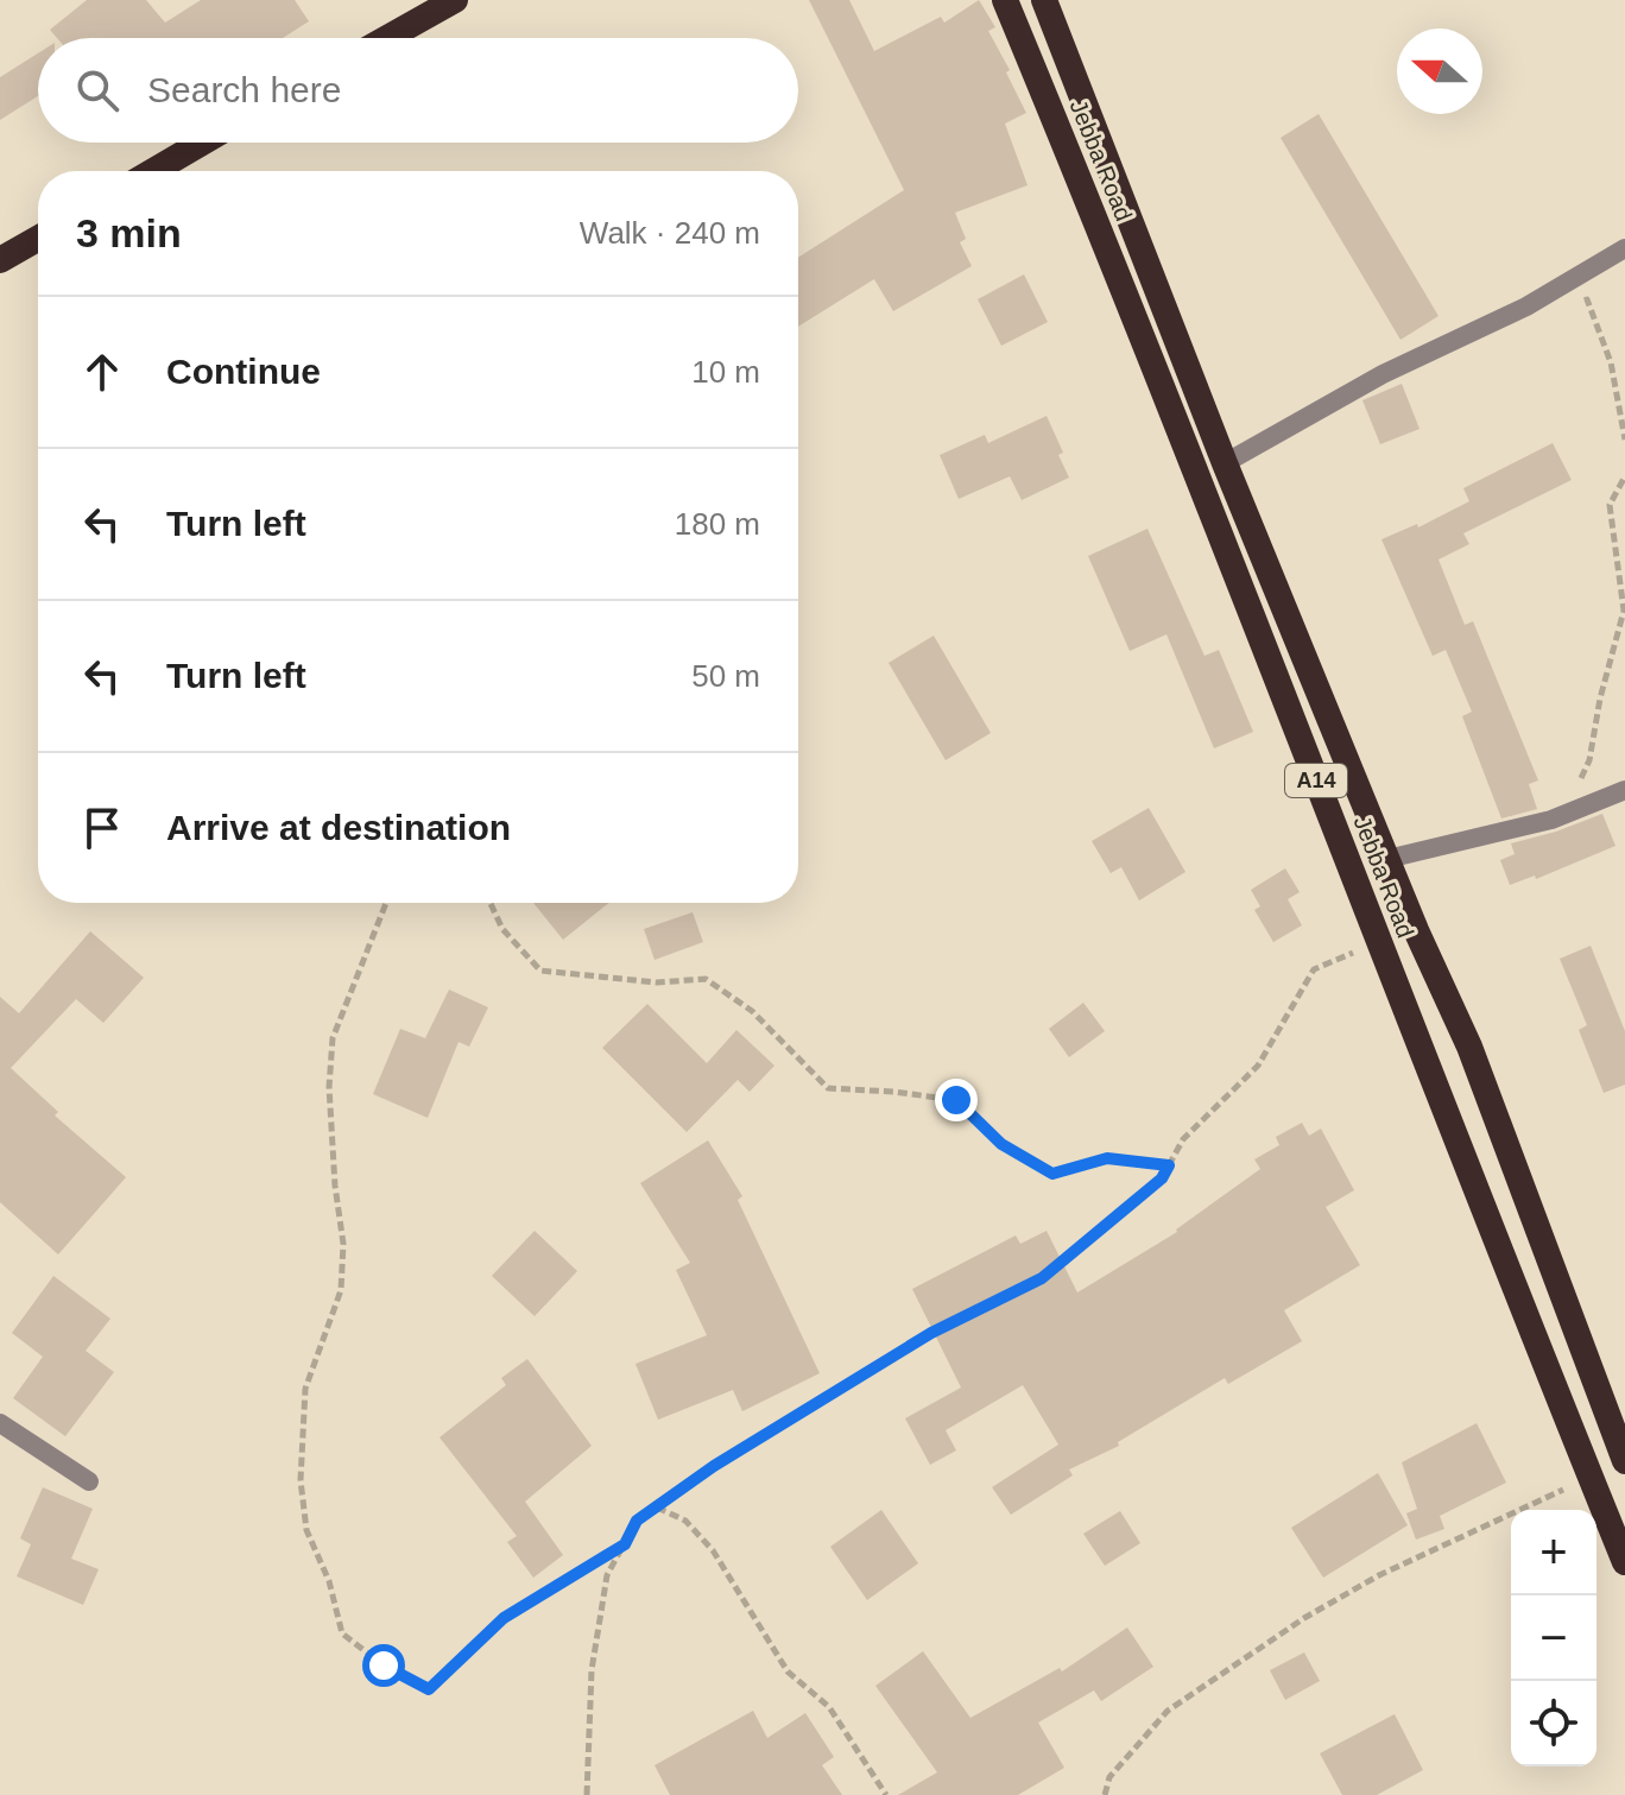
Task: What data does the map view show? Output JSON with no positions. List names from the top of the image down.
{
  "streets": {
    "highway": ["Jebba Road", "A14"]
  },
  "north": "left",
  "page": {
    "search": "Search here",
    "heading": ["3 min", "Walk · 240 m"],
    "list": [
      ["Continue", "10 m"],
      ["Turn left", "180 m"],
      ["Turn left", "50 m"],
      "Arrive at destination"
    ],
    "map_buttons": ["+", "−"]
  }
}
